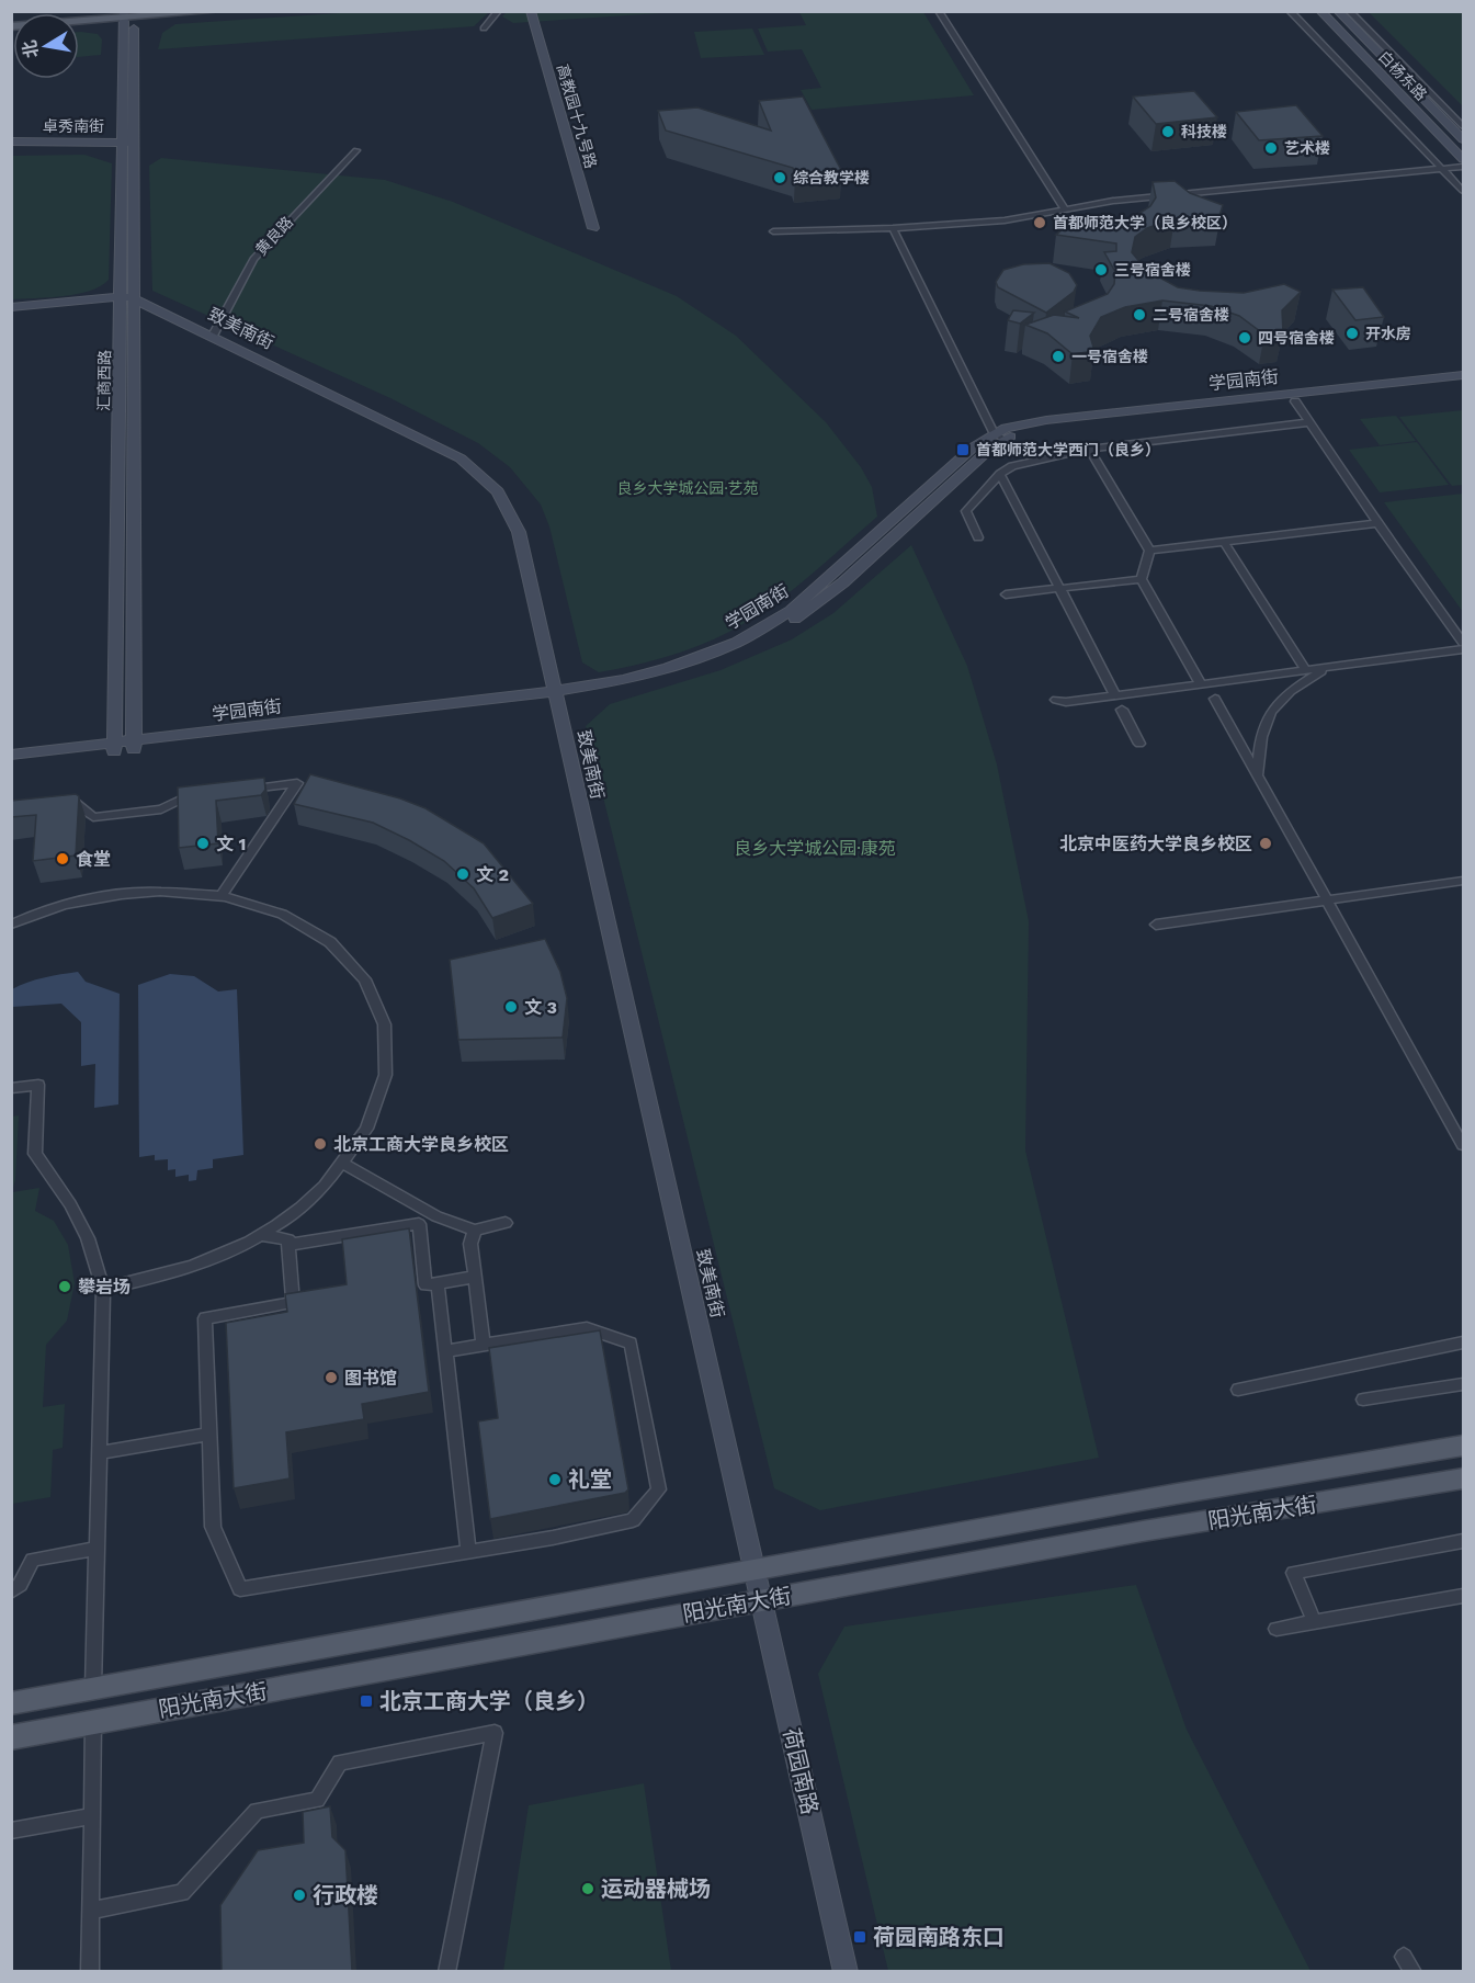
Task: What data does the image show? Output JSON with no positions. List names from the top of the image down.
{
  "streets": {
    "main road": ["阳光南大街"],
    "street": [
      "白杨东路",
      "高教园十九号路",
      "卓秀南街",
      "黄良路",
      "致美南街",
      "学园南街",
      "汇商西路",
      "荷园南路"
    ]
  },
  "crossings": [
    ["卓秀南街", "汇商西路"],
    ["黄良路", "致美南街"],
    ["致美南街", "学园南街"],
    ["致美南街", "汇商西路"],
    ["致美南街", "阳光南大街"],
    ["致美南街", "荷园南路"],
    ["学园南街", "汇商西路"],
    ["阳光南大街", "荷园南路"]
  ],
  "parks": ["良乡大学城公园·艺苑", "良乡大学城公园·康苑"],
  "places": {
    "other": [
      "科技楼",
      "艺术楼",
      "综合教学楼",
      "首都师范大学（良乡校区）",
      "三号宿舍楼",
      "二号宿舍楼",
      "开水房",
      "四号宿舍楼",
      "一号宿舍楼",
      "文 1",
      "北京中医药大学良乡校区",
      "食堂",
      "文 2",
      "文 3",
      "北京工商大学良乡校区",
      "攀岩场",
      "图书馆",
      "礼堂",
      "运动器械场",
      "行政楼"
    ],
    "transit": ["首都师范大学西门（良乡）", "北京工商大学（良乡）", "荷园南路东口"]
  },
  "north": "left"
}
